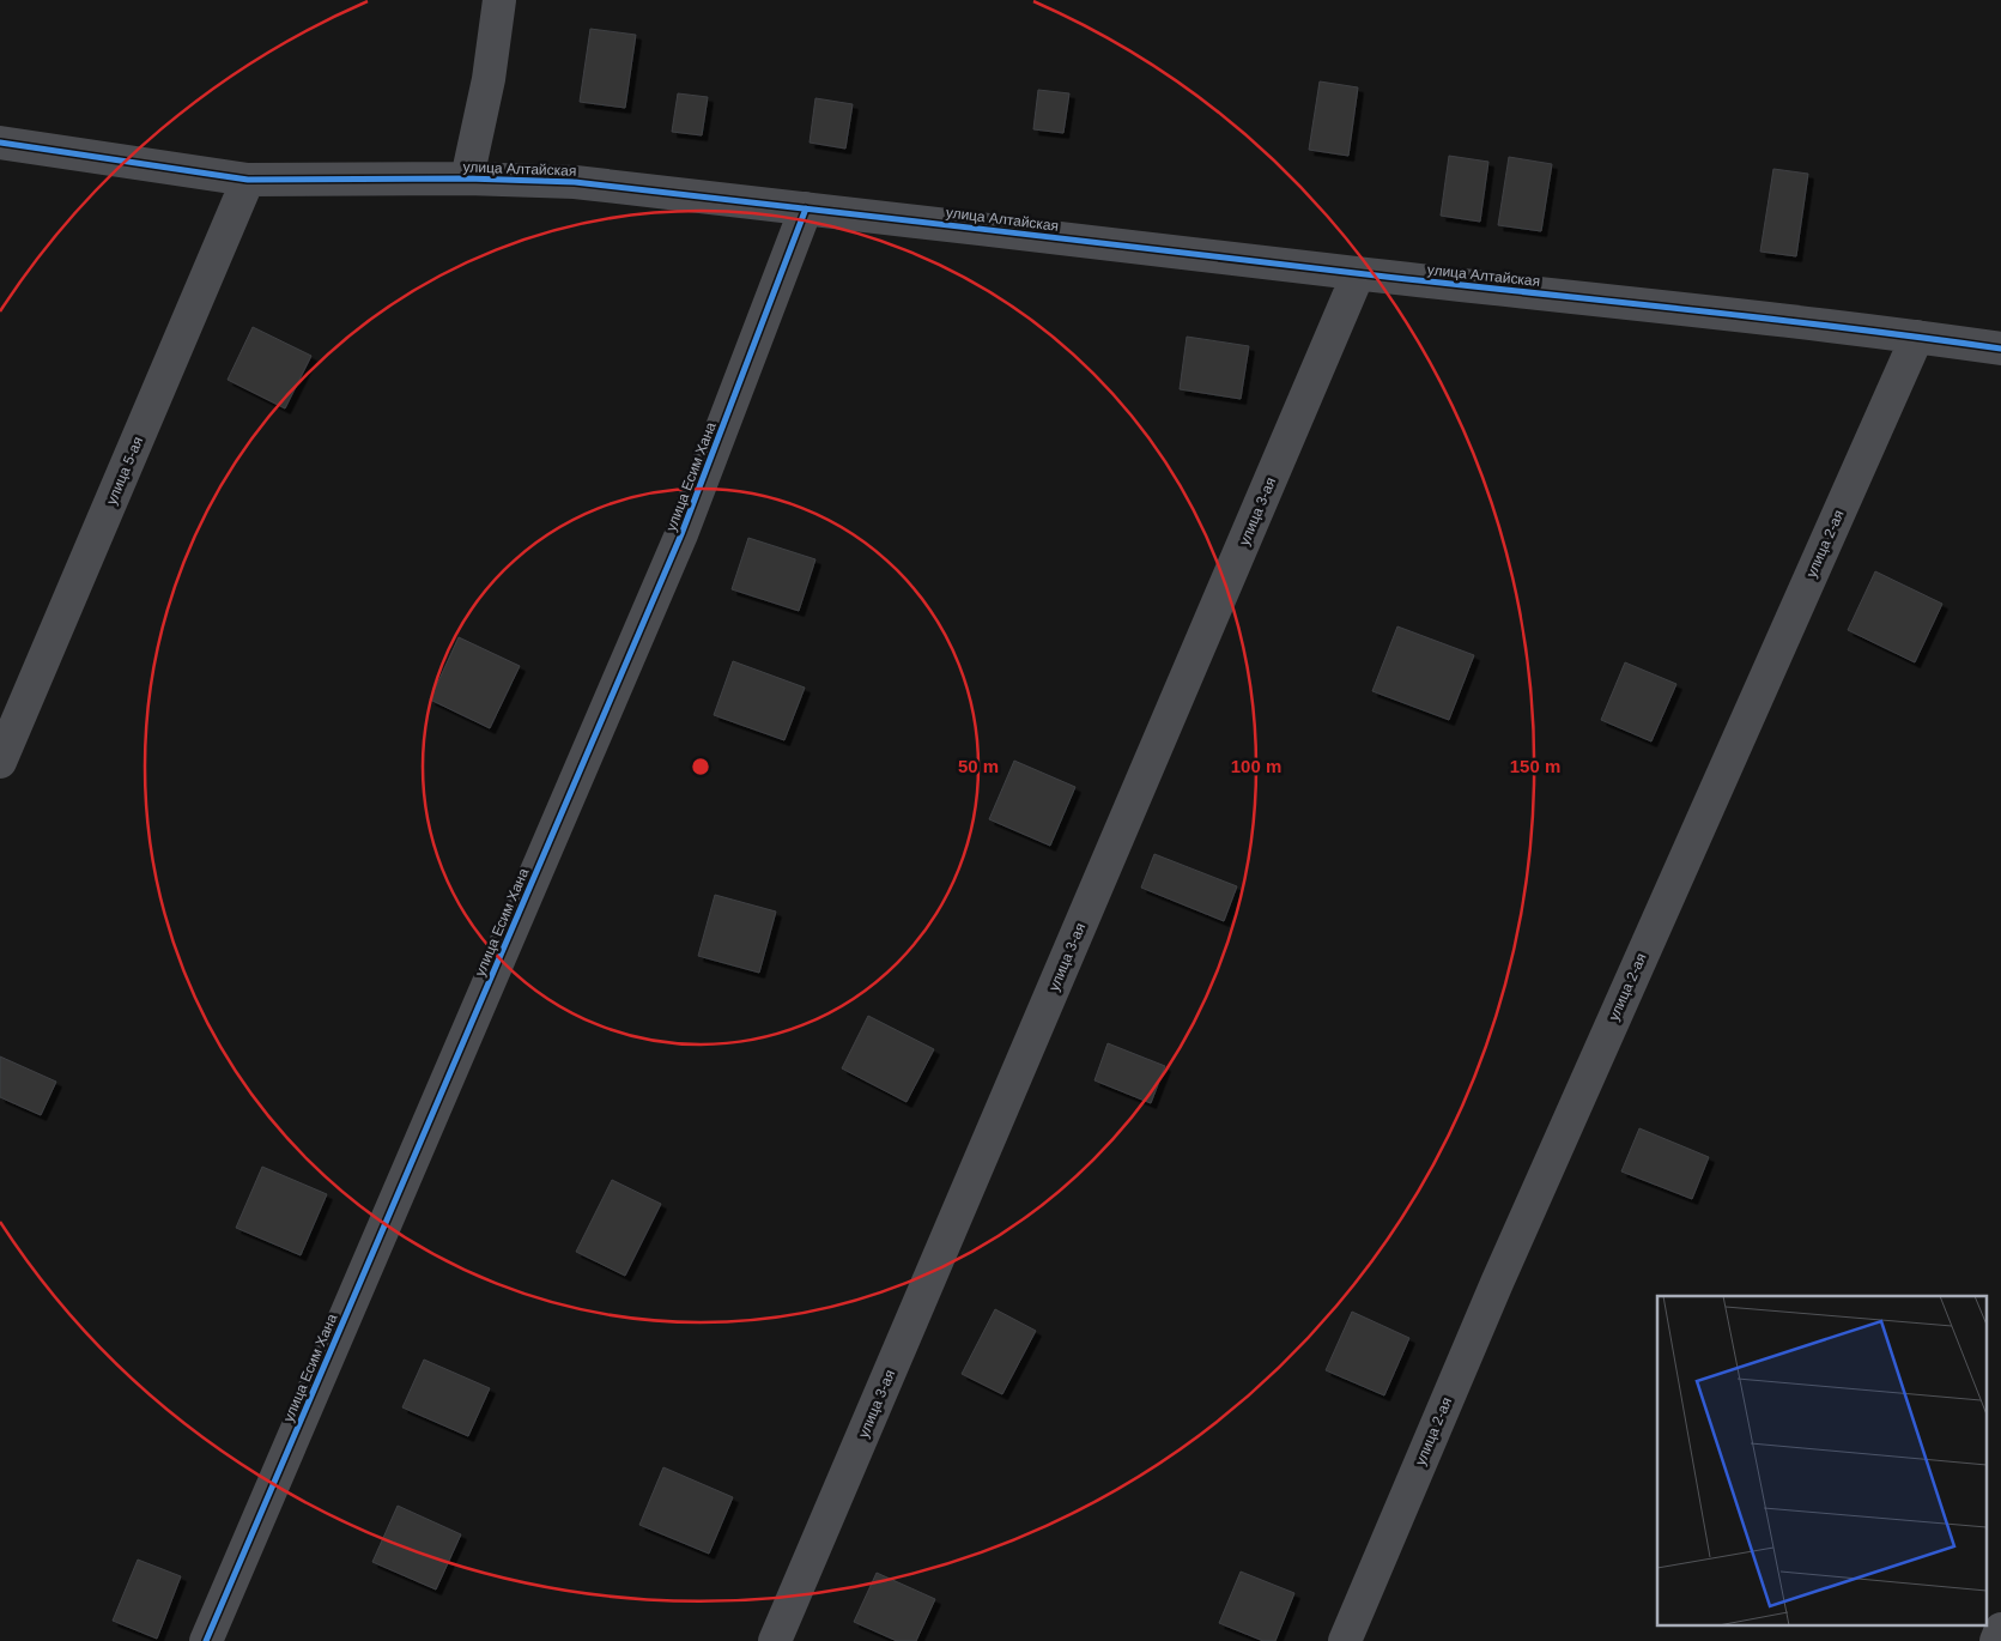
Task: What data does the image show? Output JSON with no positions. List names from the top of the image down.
{
  "streets": {
    "street": [
      "улица Алтайская",
      "улица 5-ая",
      "улица Есим Хана",
      "улица 3-ая",
      "улица 2-ая"
    ]
  },
  "crossings": [
    ["улица Алтайская", "улица 5-ая"],
    ["улица Алтайская", "улица Есим Хана"],
    ["улица Алтайская", "улица 3-ая"],
    ["улица Алтайская", "улица 2-ая"]
  ],
  "rings": ["50 m", "100 m", "150 m"]
}
